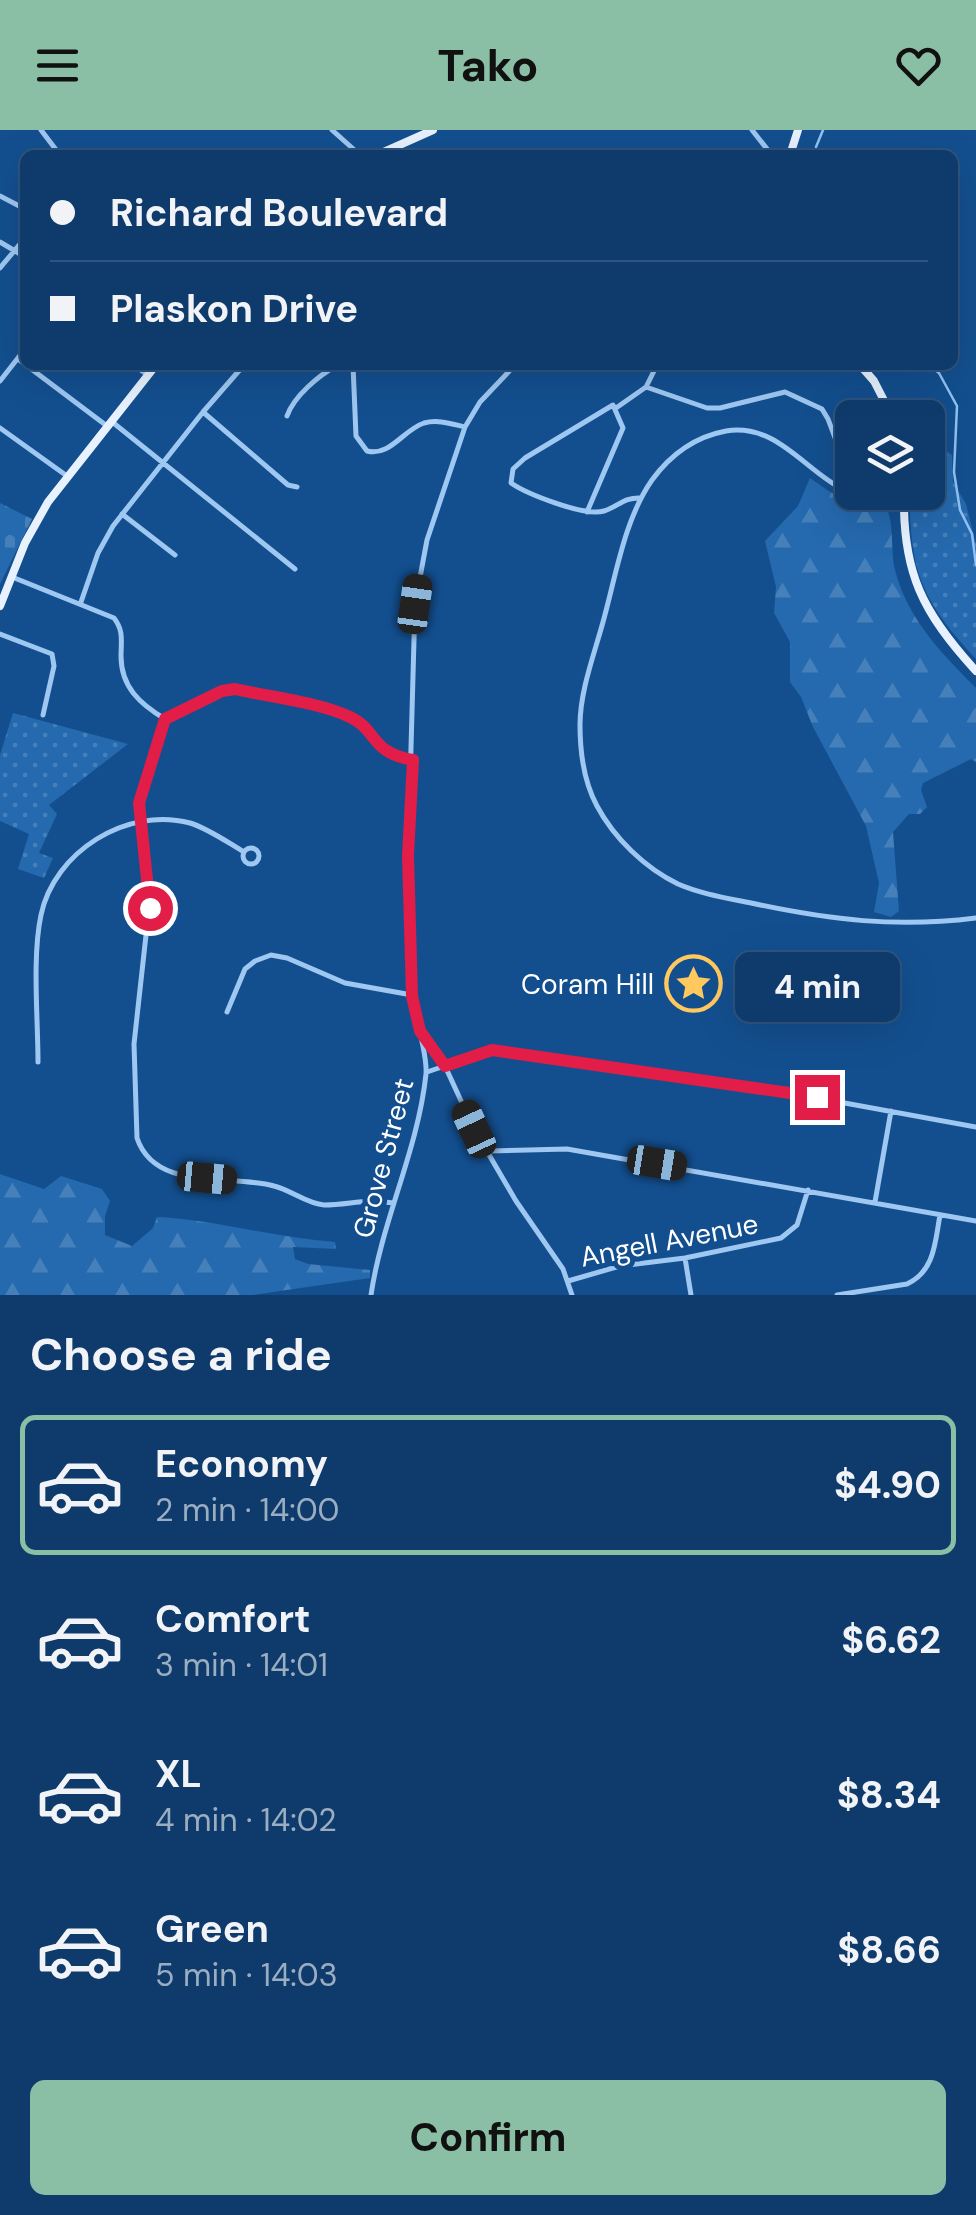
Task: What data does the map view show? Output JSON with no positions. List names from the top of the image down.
{
  "streets": {
    "street": ["Grove Street", "Angell Avenue"]
  },
  "places": {
    "place": ["Coram Hill"]
  },
  "page": {
    "header": "Tako",
    "banner": ["Richard Boulevard", "Plaskon Drive"],
    "bubble": "4 min",
    "heading": "Choose a ride",
    "list": [
      {
        "name": "Economy",
        "note": "2 min · 14:00",
        "value": "$4.90"
      },
      {
        "name": "Comfort",
        "note": "3 min · 14:01",
        "value": "$6.62"
      },
      {
        "name": "XL",
        "note": "4 min · 14:02",
        "value": "$8.34"
      },
      {
        "name": "Green",
        "note": "5 min · 14:03",
        "value": "$8.66"
      }
    ],
    "buttons": "Confirm"
  }
}
